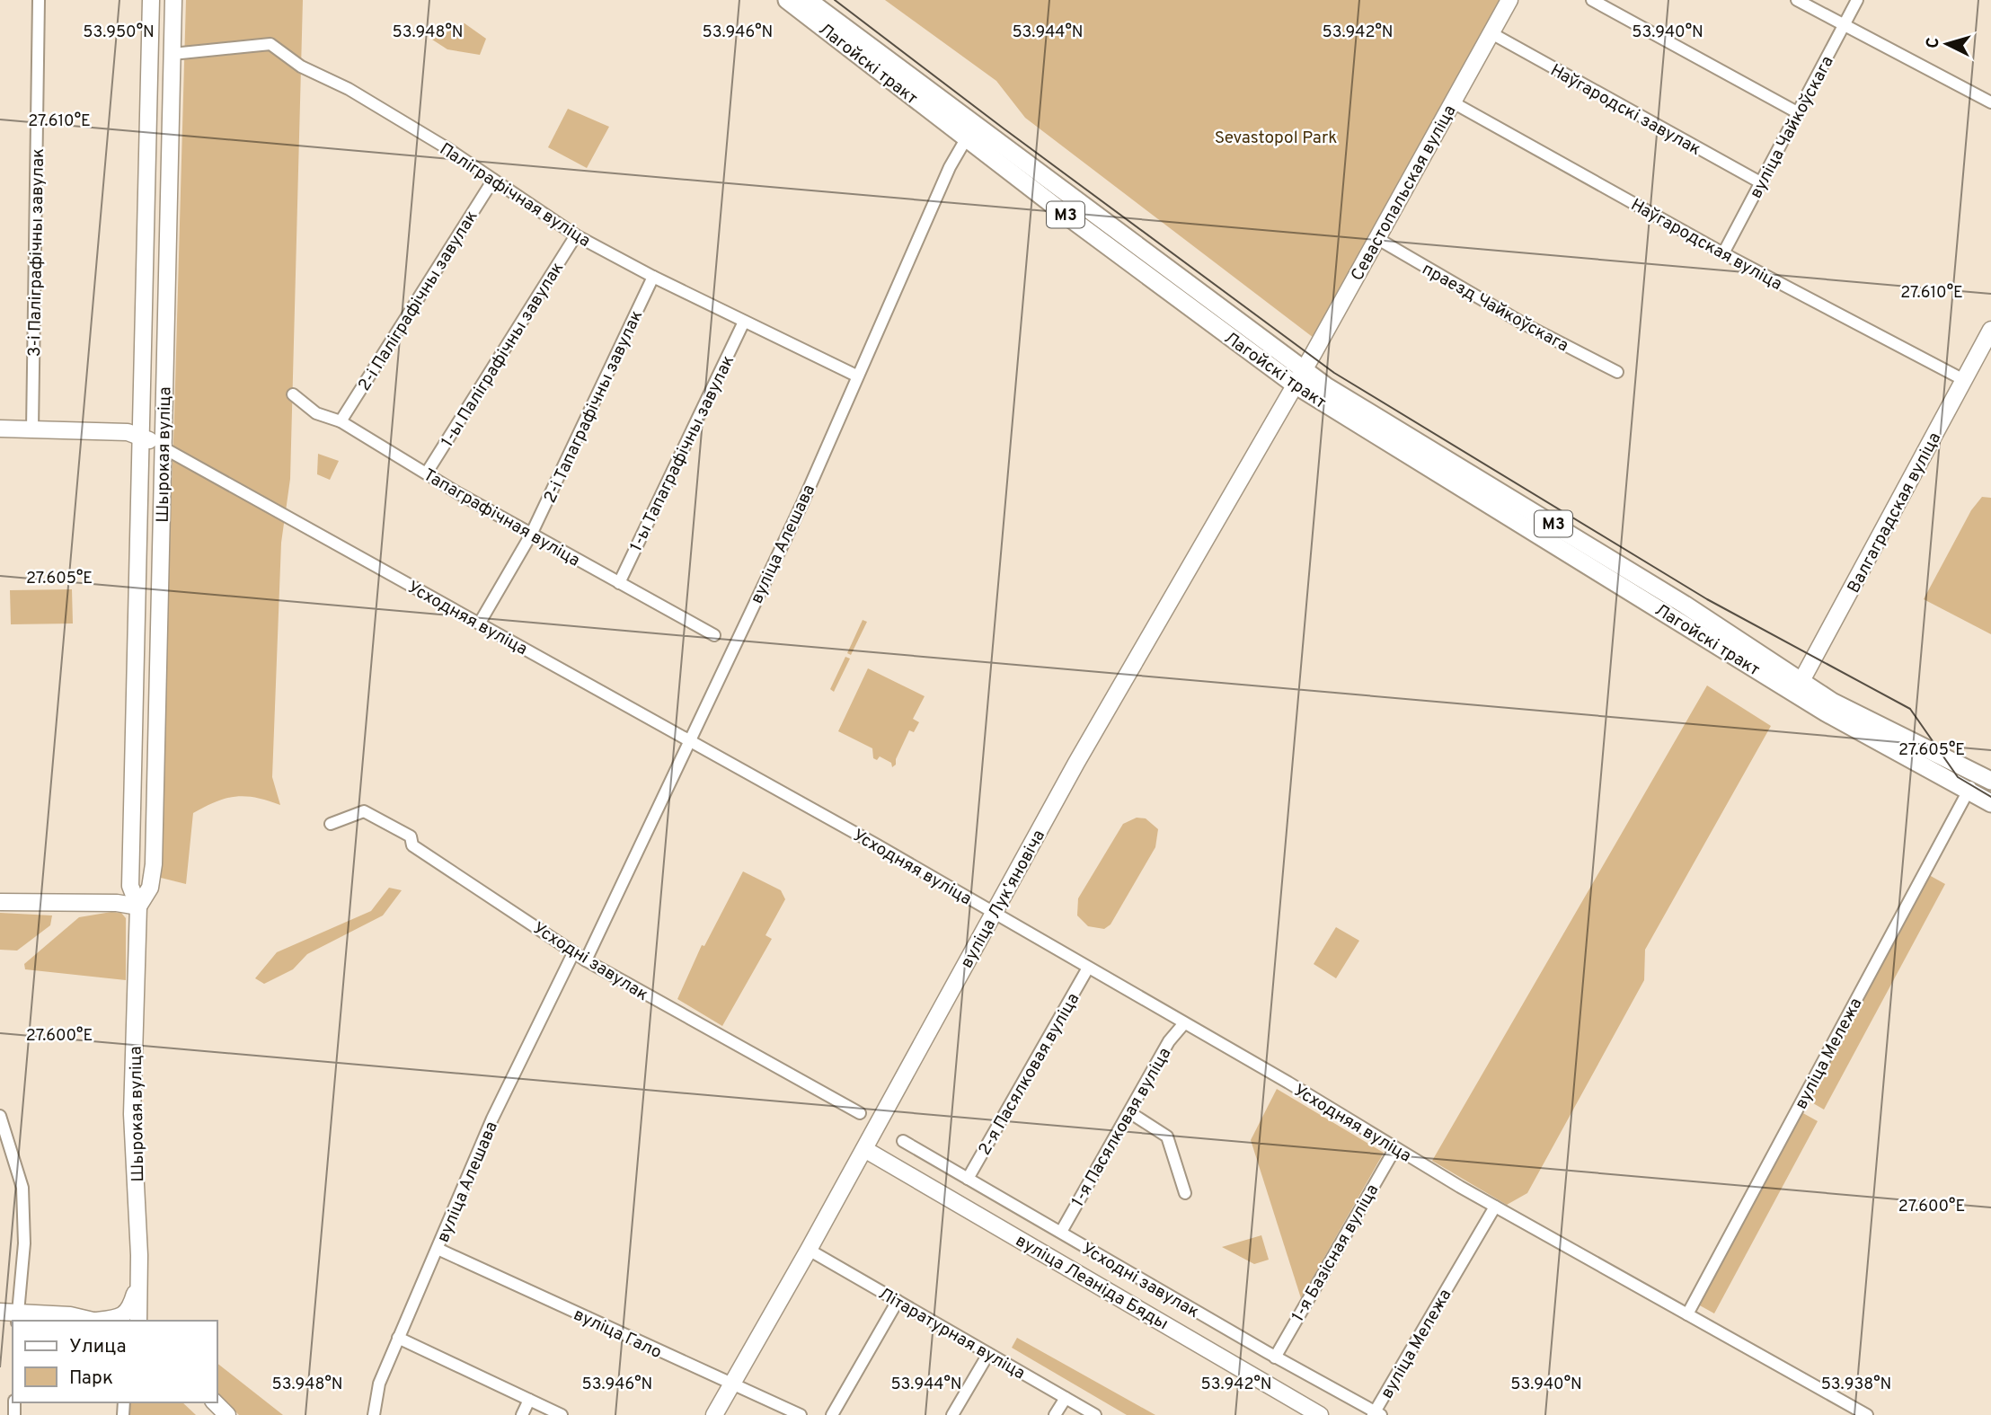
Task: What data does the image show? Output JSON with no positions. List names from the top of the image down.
{
  "streets": {
    "main road": [
      "Лагойскі тракт",
      "Севастопальская вуліца",
      "М3",
      "Шырокая вуліца",
      "Валгаградская вуліца",
      "Усходняя вуліца",
      "вуліца Лукʼяновіча",
      "вуліца Леаніда Бяды"
    ],
    "street": [
      "Наўгародскі завулак",
      "вуліца Чайкоўскага",
      "Паліграфічная вуліца",
      "Наўгародская вуліца",
      "3-і Паліграфічны завулак",
      "2-і Паліграфічны завулак",
      "праезд Чайкоўскага",
      "1-ы Паліграфічны завулак",
      "2-і Тапаграфічны завулак",
      "1-ы Тапаграфічны завулак",
      "Тапаграфічная вуліца",
      "вуліца Алешава",
      "Усходні завулак",
      "вуліца Мележа",
      "2-я Пасялковая вуліца",
      "1-я Пасялковая вуліца",
      "1-я Базісная вуліца",
      "вуліца Гало",
      "Літаратурная вуліца"
    ]
  },
  "crossings": [
    ["Лагойскі тракт", "Севастопальская вуліца"],
    ["Лагойскі тракт", "М3"],
    ["Лагойскі тракт", "Валгаградская вуліца"],
    ["Лагойскі тракт", "вуліца Алешава"],
    ["Лагойскі тракт", "вуліца Лукʼяновіча"],
    ["Наўгародскі завулак", "вуліца Чайкоўскага"],
    ["Наўгародскі завулак", "Севастопальская вуліца"],
    ["вуліца Чайкоўскага", "Наўгародская вуліца"],
    ["Севастопальская вуліца", "Наўгародская вуліца"],
    ["Севастопальская вуліца", "праезд Чайкоўскага"],
    ["Севастопальская вуліца", "вуліца Лукʼяновіча"],
    ["Паліграфічная вуліца", "2-і Паліграфічны завулак"],
    ["Паліграфічная вуліца", "1-ы Паліграфічны завулак"],
    ["Паліграфічная вуліца", "2-і Тапаграфічны завулак"],
    ["Паліграфічная вуліца", "1-ы Тапаграфічны завулак"],
    ["Паліграфічная вуліца", "Шырокая вуліца"],
    ["Паліграфічная вуліца", "вуліца Алешава"],
    ["М3", "Валгаградская вуліца"],
    ["М3", "вуліца Мележа"],
    ["Наўгародская вуліца", "Валгаградская вуліца"],
    ["3-і Паліграфічны завулак", "Усходняя вуліца"],
    ["2-і Паліграфічны завулак", "Тапаграфічная вуліца"],
    ["1-ы Паліграфічны завулак", "Тапаграфічная вуліца"],
    ["2-і Тапаграфічны завулак", "Тапаграфічная вуліца"],
    ["2-і Тапаграфічны завулак", "Усходняя вуліца"],
    ["1-ы Тапаграфічны завулак", "Тапаграфічная вуліца"],
    ["Шырокая вуліца", "Усходняя вуліца"],
    ["вуліца Алешава", "Усходняя вуліца"],
    ["вуліца Алешава", "Усходні завулак"],
    ["вуліца Алешава", "вуліца Гало"],
    ["Усходняя вуліца", "вуліца Лукʼяновіча"],
    ["Усходняя вуліца", "вуліца Мележа"],
    ["Усходняя вуліца", "2-я Пасялковая вуліца"],
    ["Усходняя вуліца", "1-я Пасялковая вуліца"],
    ["Усходняя вуліца", "1-я Базісная вуліца"],
    ["вуліца Лукʼяновіча", "вуліца Леаніда Бяды"],
    ["вуліца Лукʼяновіча", "вуліца Гало"],
    ["вуліца Лукʼяновіча", "Літаратурная вуліца"],
    ["Усходні завулак", "вуліца Мележа"],
    ["Усходні завулак", "2-я Пасялковая вуліца"],
    ["Усходні завулак", "1-я Пасялковая вуліца"],
    ["Усходні завулак", "1-я Базісная вуліца"]
  ],
  "parks": ["Sevastopol Park"],
  "legend": ["Улица", "Парк"],
  "north": "left",
  "coordinates": [
    "53.950°N",
    "53.948°N",
    "53.946°N",
    "53.944°N",
    "53.942°N",
    "53.940°N",
    "27.610°E",
    "27.605°E",
    "27.600°E",
    "53.938°N"
  ]
}
